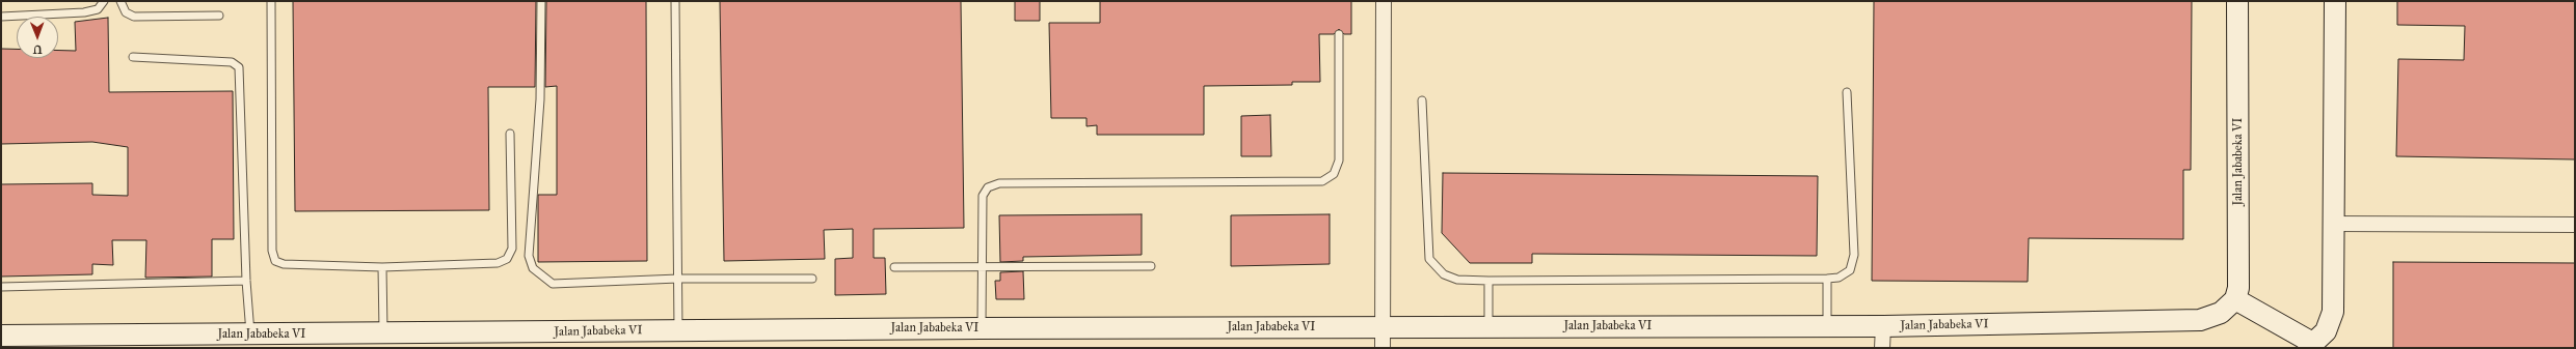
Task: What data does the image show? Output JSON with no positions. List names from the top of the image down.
{
  "streets": {
    "street": ["Jalan Jababeka VI"]
  },
  "north": "bottom"
}
